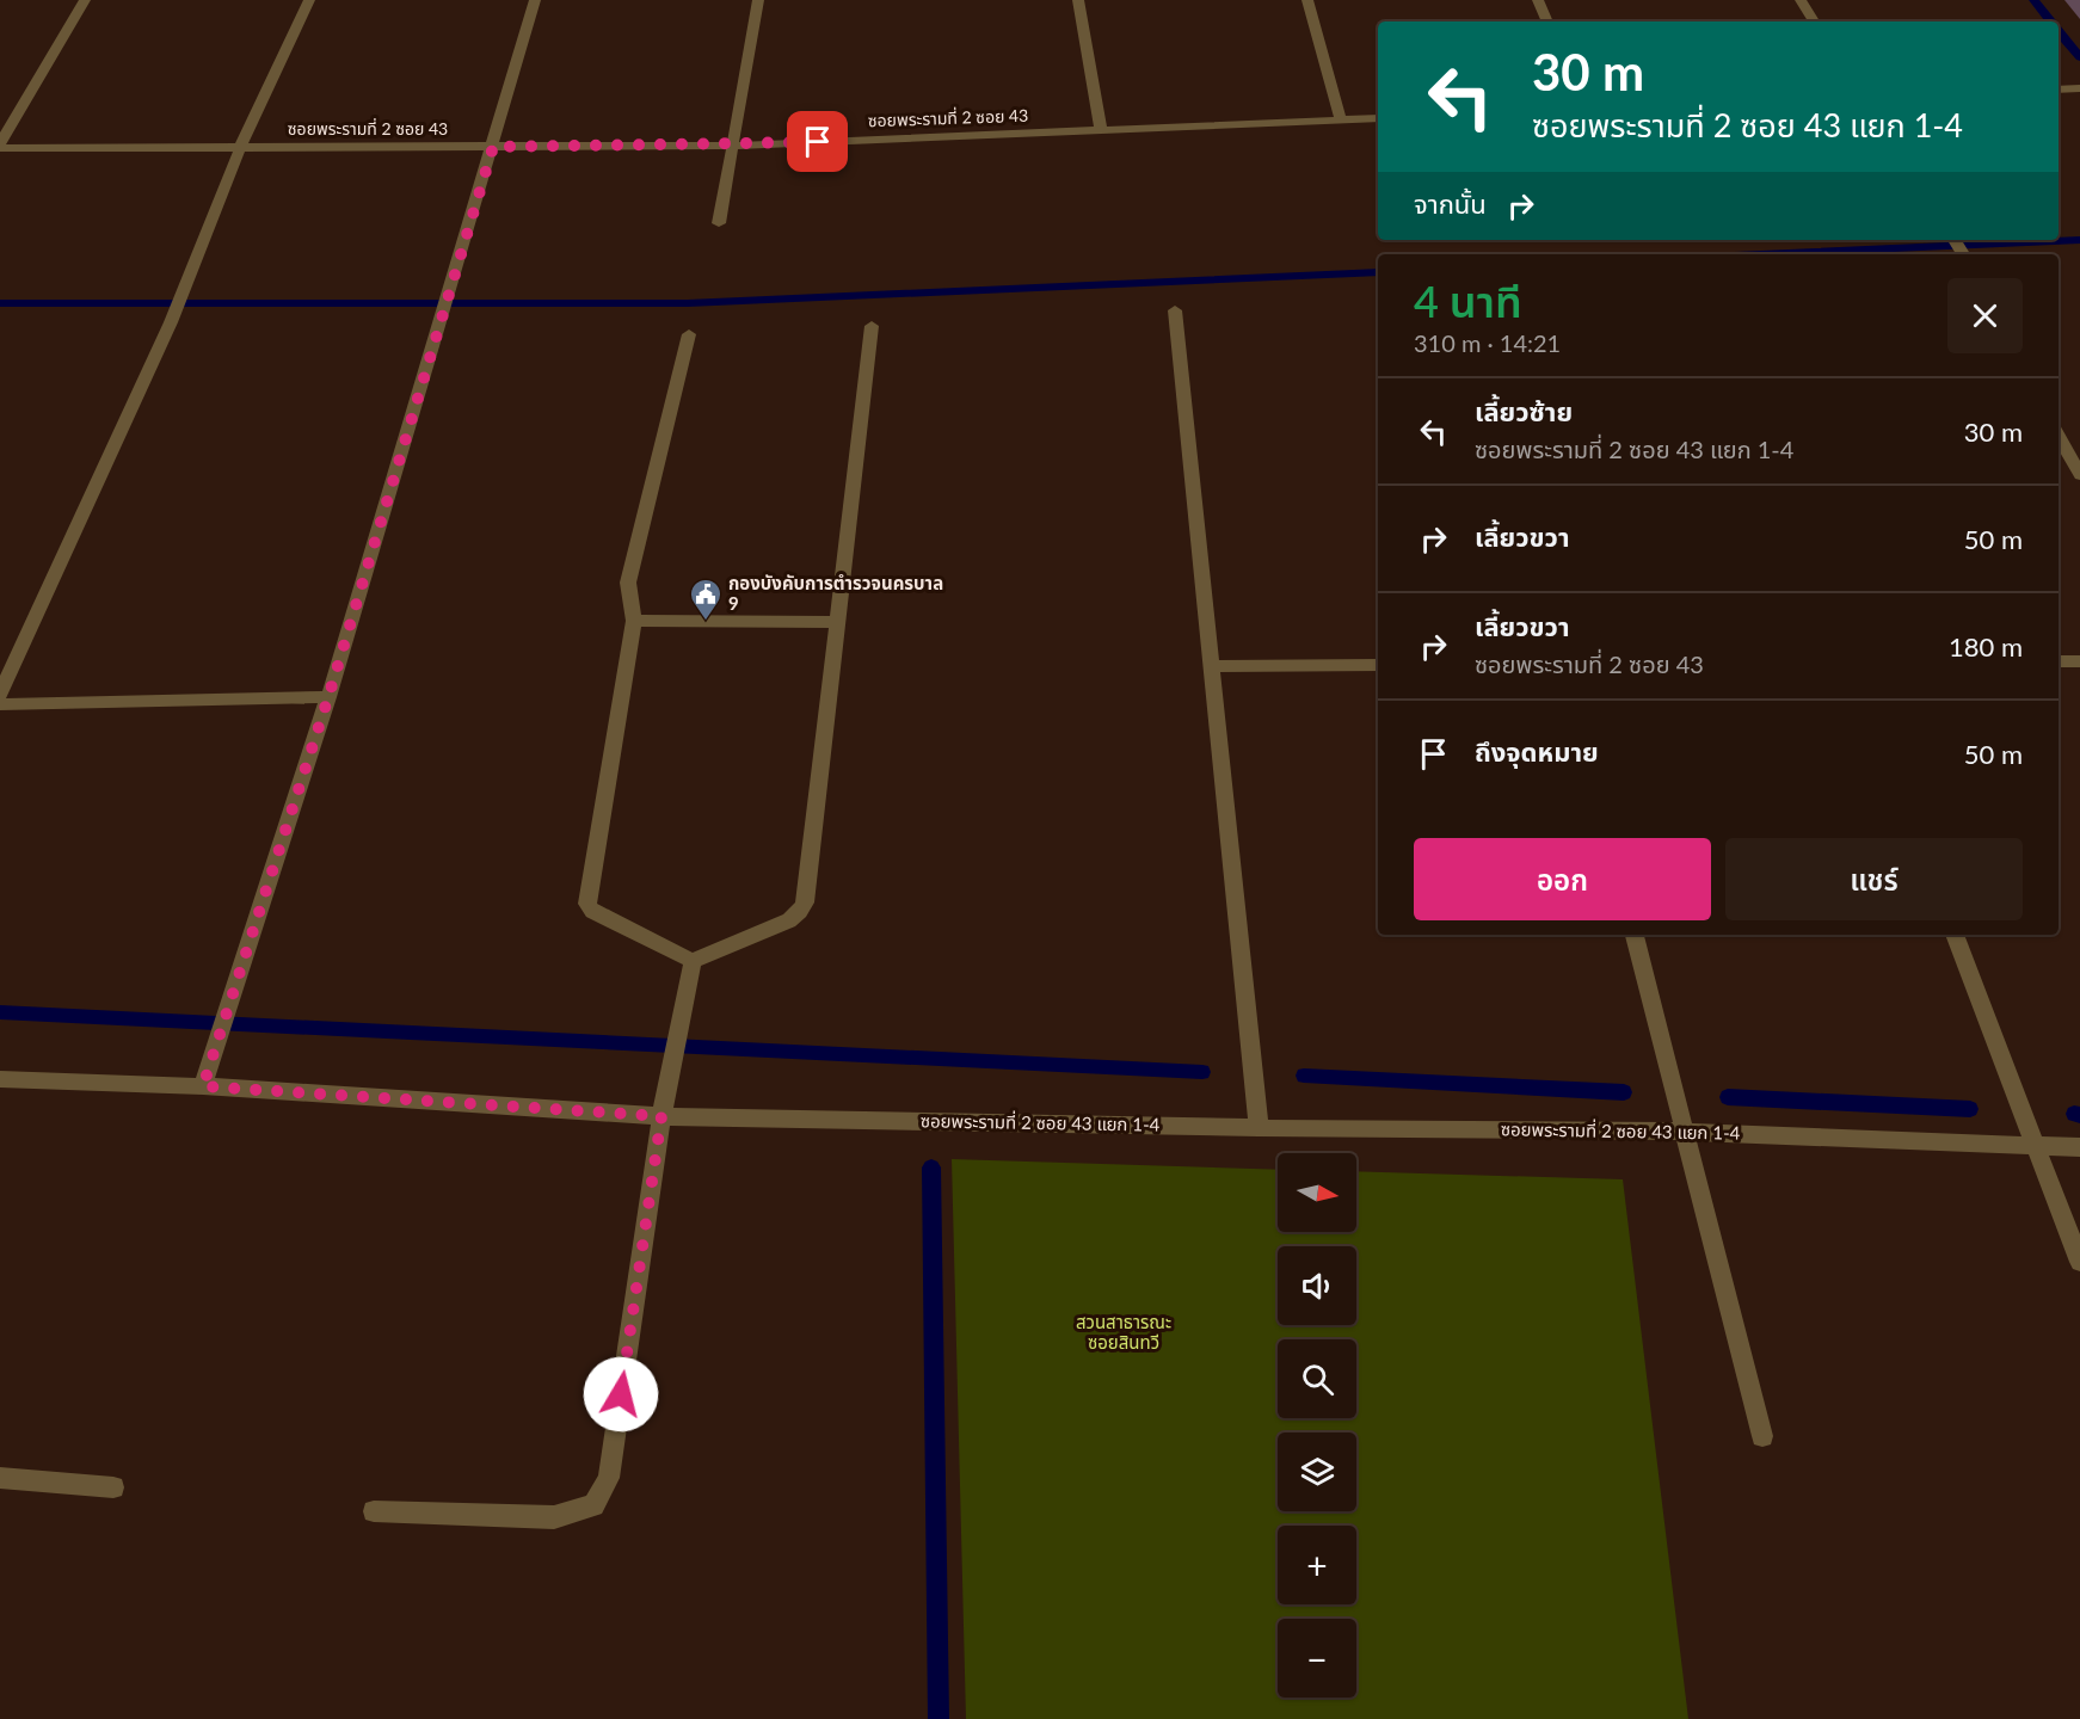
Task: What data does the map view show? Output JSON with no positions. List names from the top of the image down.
{
  "streets": {
    "street": ["ซอยพระรามที่ 2 ซอย 43", "ซอยพระรามที่ 2 ซอย 43 แยก 1-4"]
  },
  "parks": ["สวนสาธารณะ ซอยสินทวี"],
  "places": {
    "public building": ["กองบังคับการตำรวจนครบาล 9"]
  },
  "north": "right",
  "page": {
    "turn": ["30 m", "ซอยพระรามที่ 2 ซอย 43 แยก 1-4"],
    "then": "จากนั้น",
    "heading": ["4 นาที", "310 m · 14:21"],
    "list": [
      {
        "name": "เลี้ยวซ้าย",
        "note": "ซอยพระรามที่ 2 ซอย 43 แยก 1-4",
        "value": "30 m"
      },
      {
        "name": "เลี้ยวขวา",
        "value": "50 m"
      },
      {
        "name": "เลี้ยวขวา",
        "note": "ซอยพระรามที่ 2 ซอย 43",
        "value": "180 m"
      },
      {
        "name": "ถึงจุดหมาย",
        "value": "50 m"
      }
    ],
    "buttons": ["ออก", "แชร์"],
    "map_buttons": ["+", "−"]
  }
}
